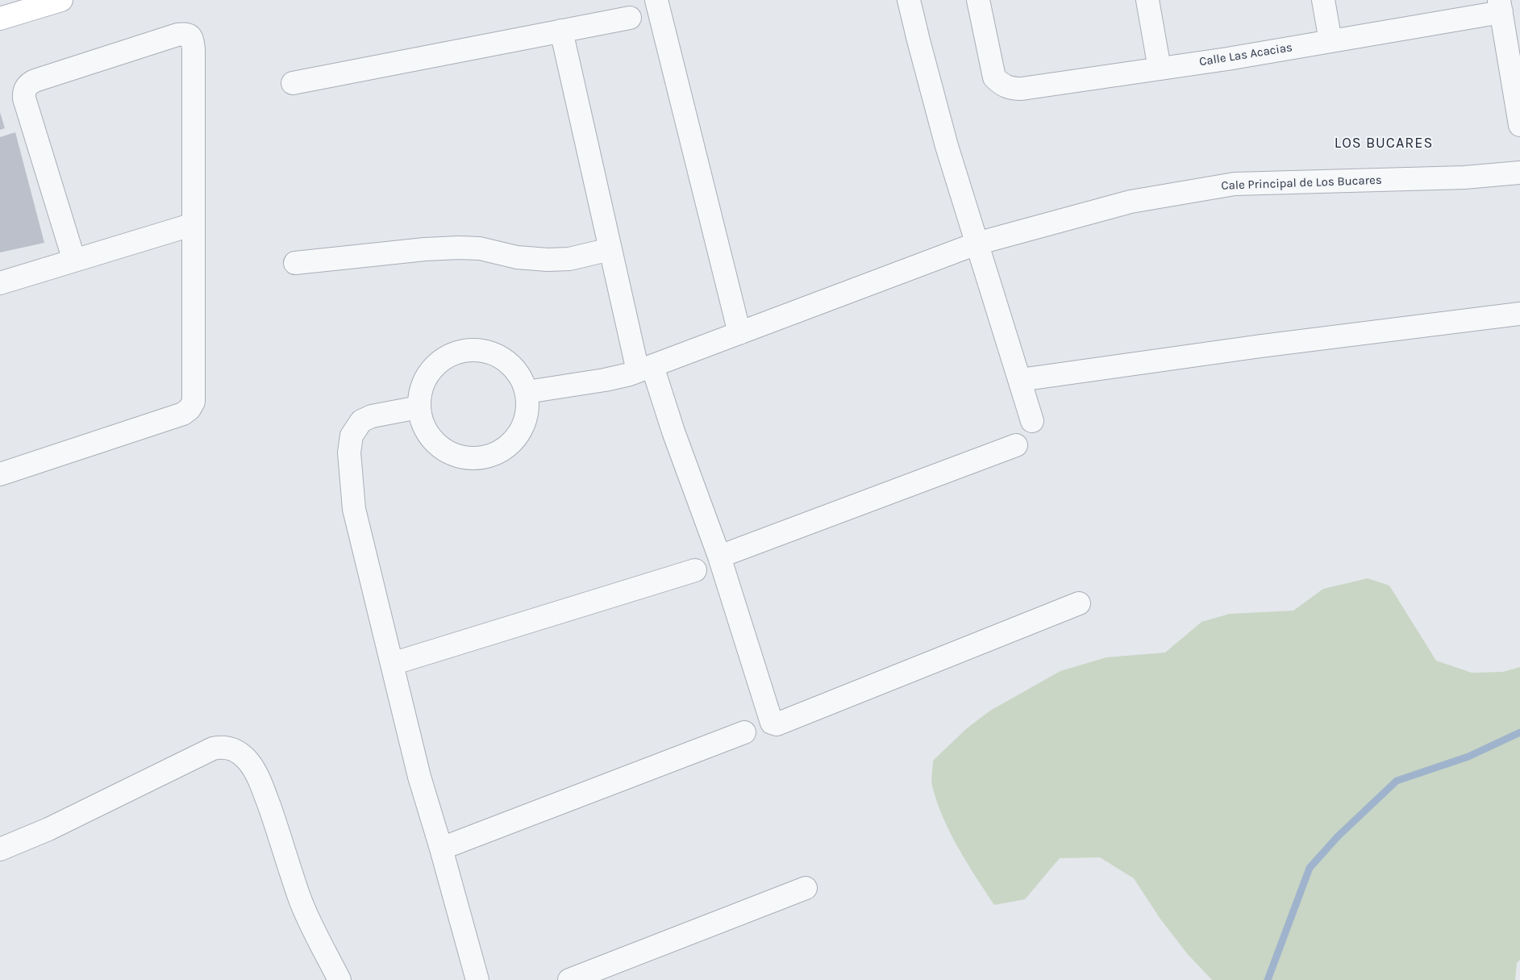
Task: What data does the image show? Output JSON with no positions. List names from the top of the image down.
{
  "streets": {
    "street": ["Calle Las Acacias", "Cale Principal de Los Bucares"]
  },
  "districts": ["LOS BUCARES"]
}
